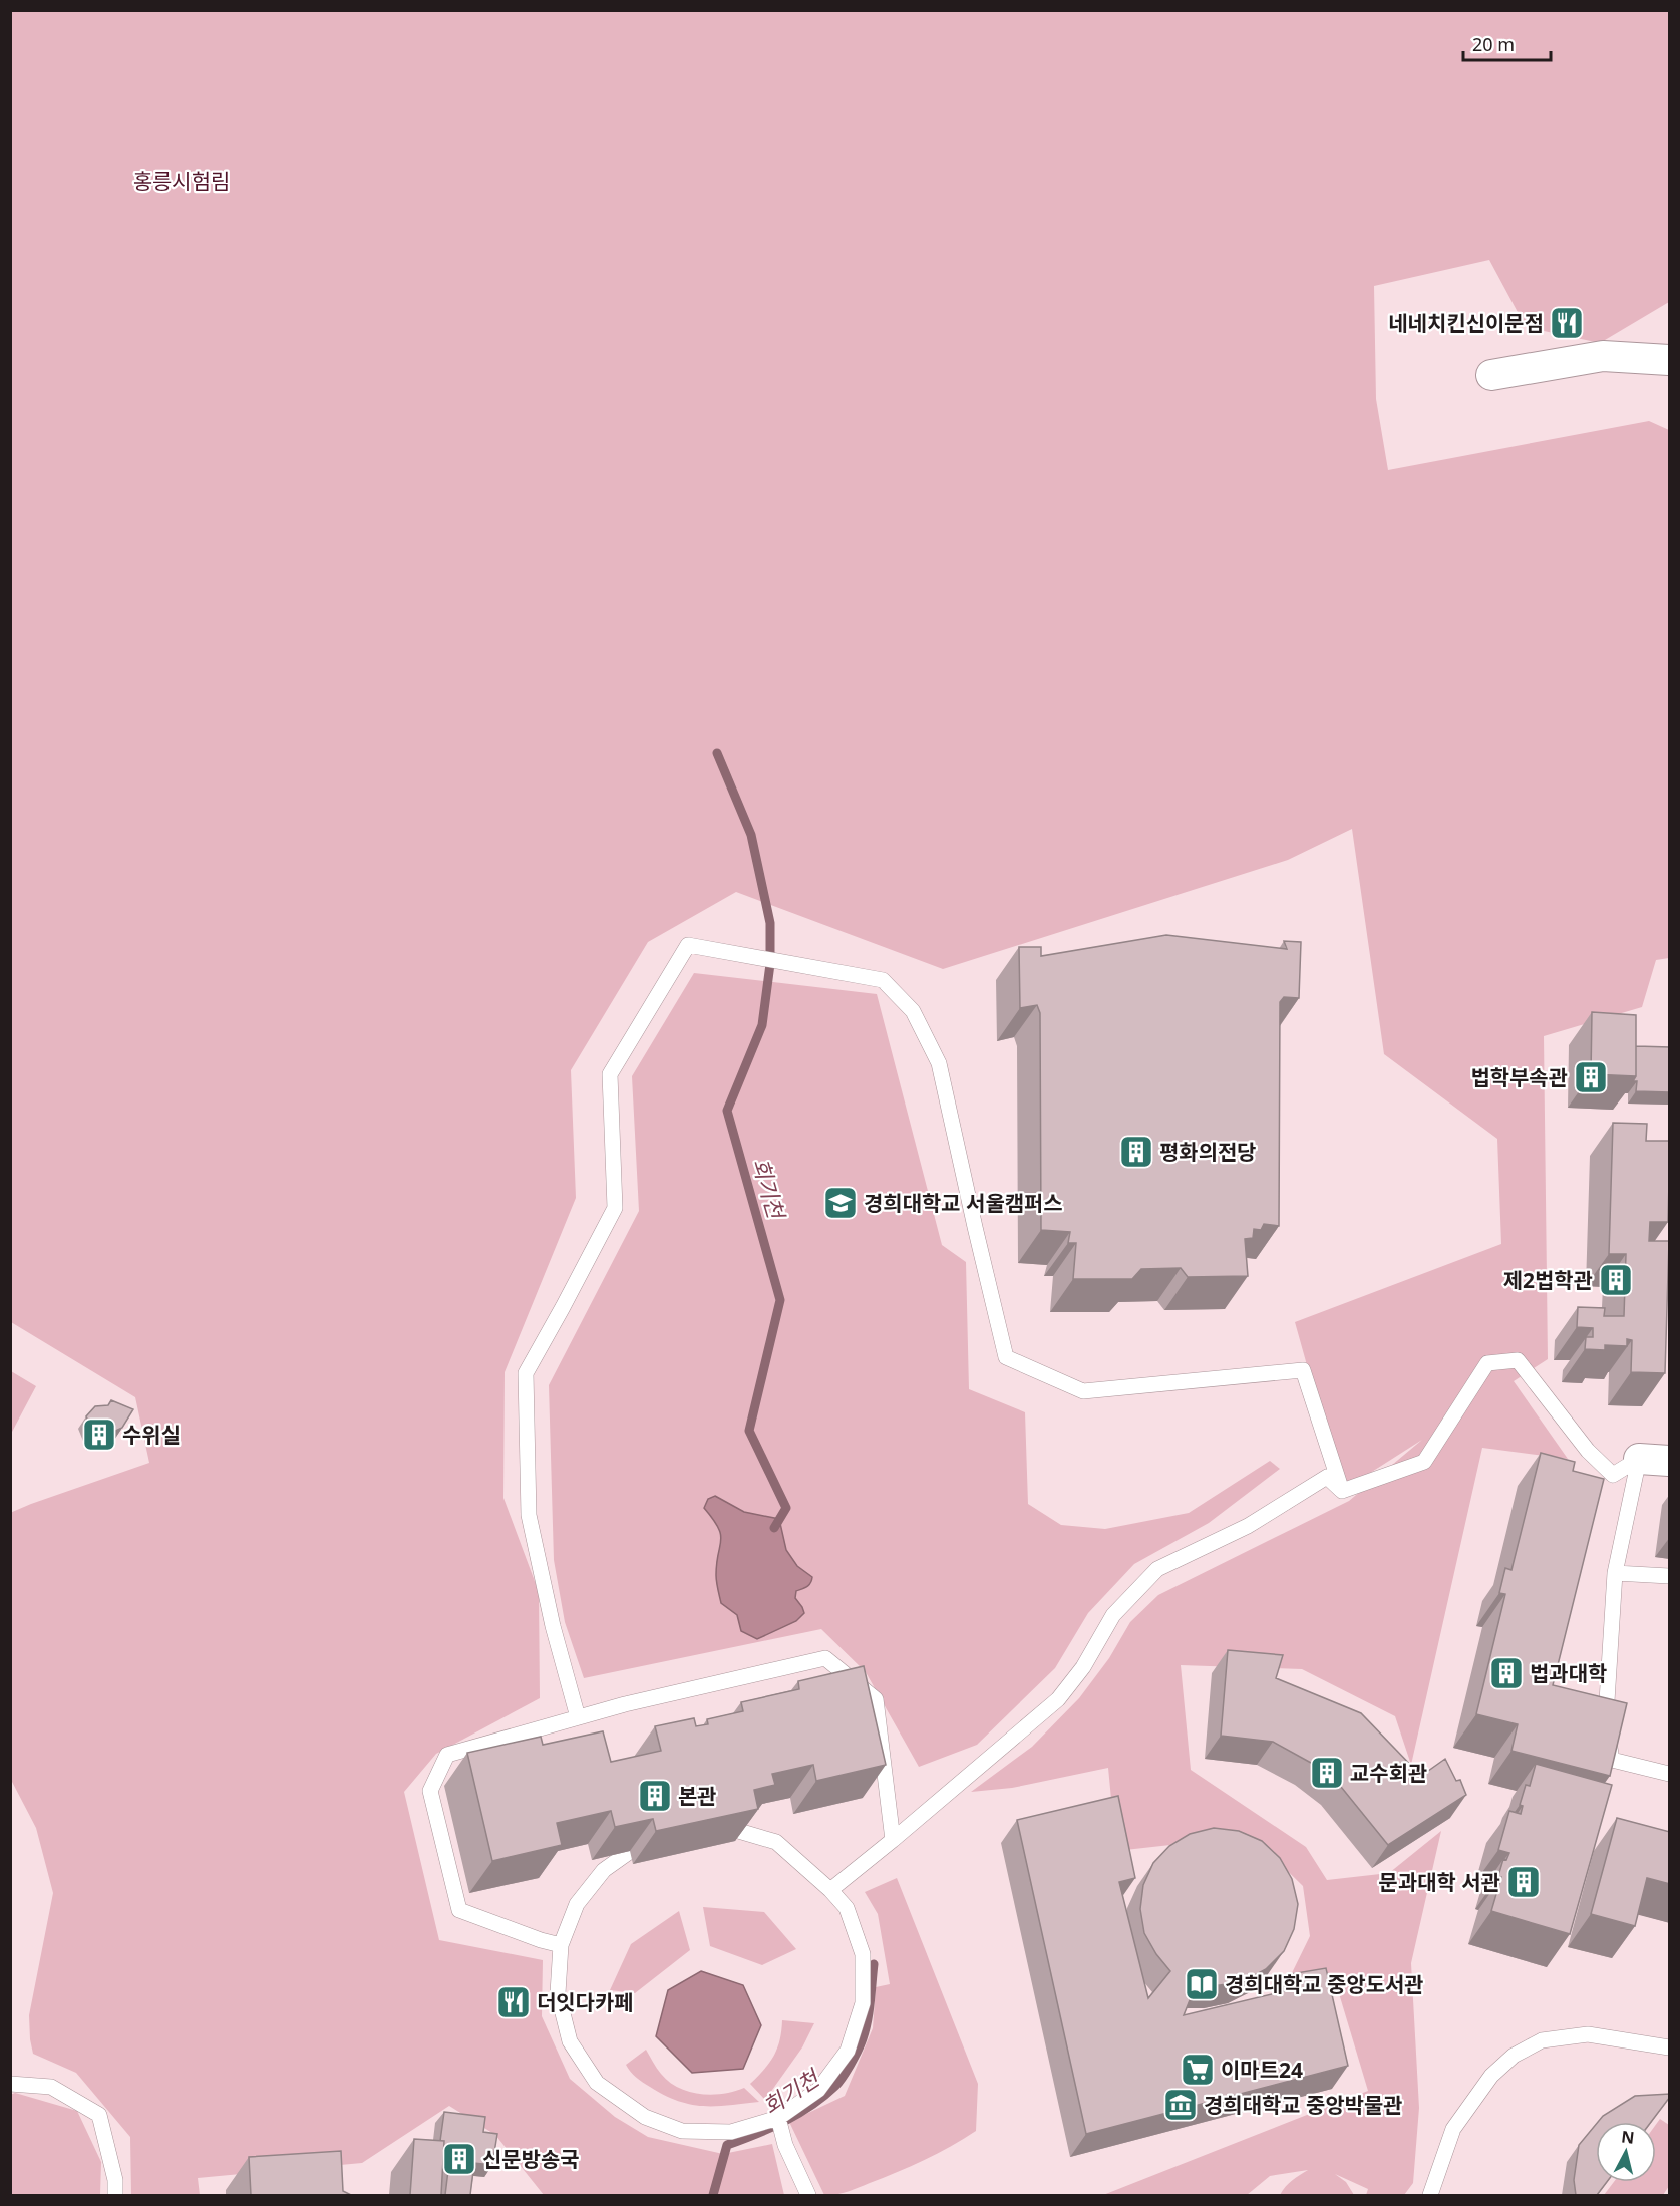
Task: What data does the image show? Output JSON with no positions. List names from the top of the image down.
{
  "water": ["회기천"],
  "parks": ["홍릉시험림"],
  "places": {
    "restaurant": ["네네치킨신이문점", "더잇다카페"],
    "building": [
      "법학부속관",
      "평화의전당",
      "제2법학관",
      "수위실",
      "법과대학",
      "교수회관",
      "본관",
      "문과대학 서관",
      "신문방송국"
    ],
    "school or university": ["경희대학교 서울캠퍼스"],
    "library": ["경희대학교 중앙도서관"],
    "supermarket": ["이마트24"],
    "museum": ["경희대학교 중앙박물관"]
  },
  "scale_bar": "20 m",
  "north": "top"
}
